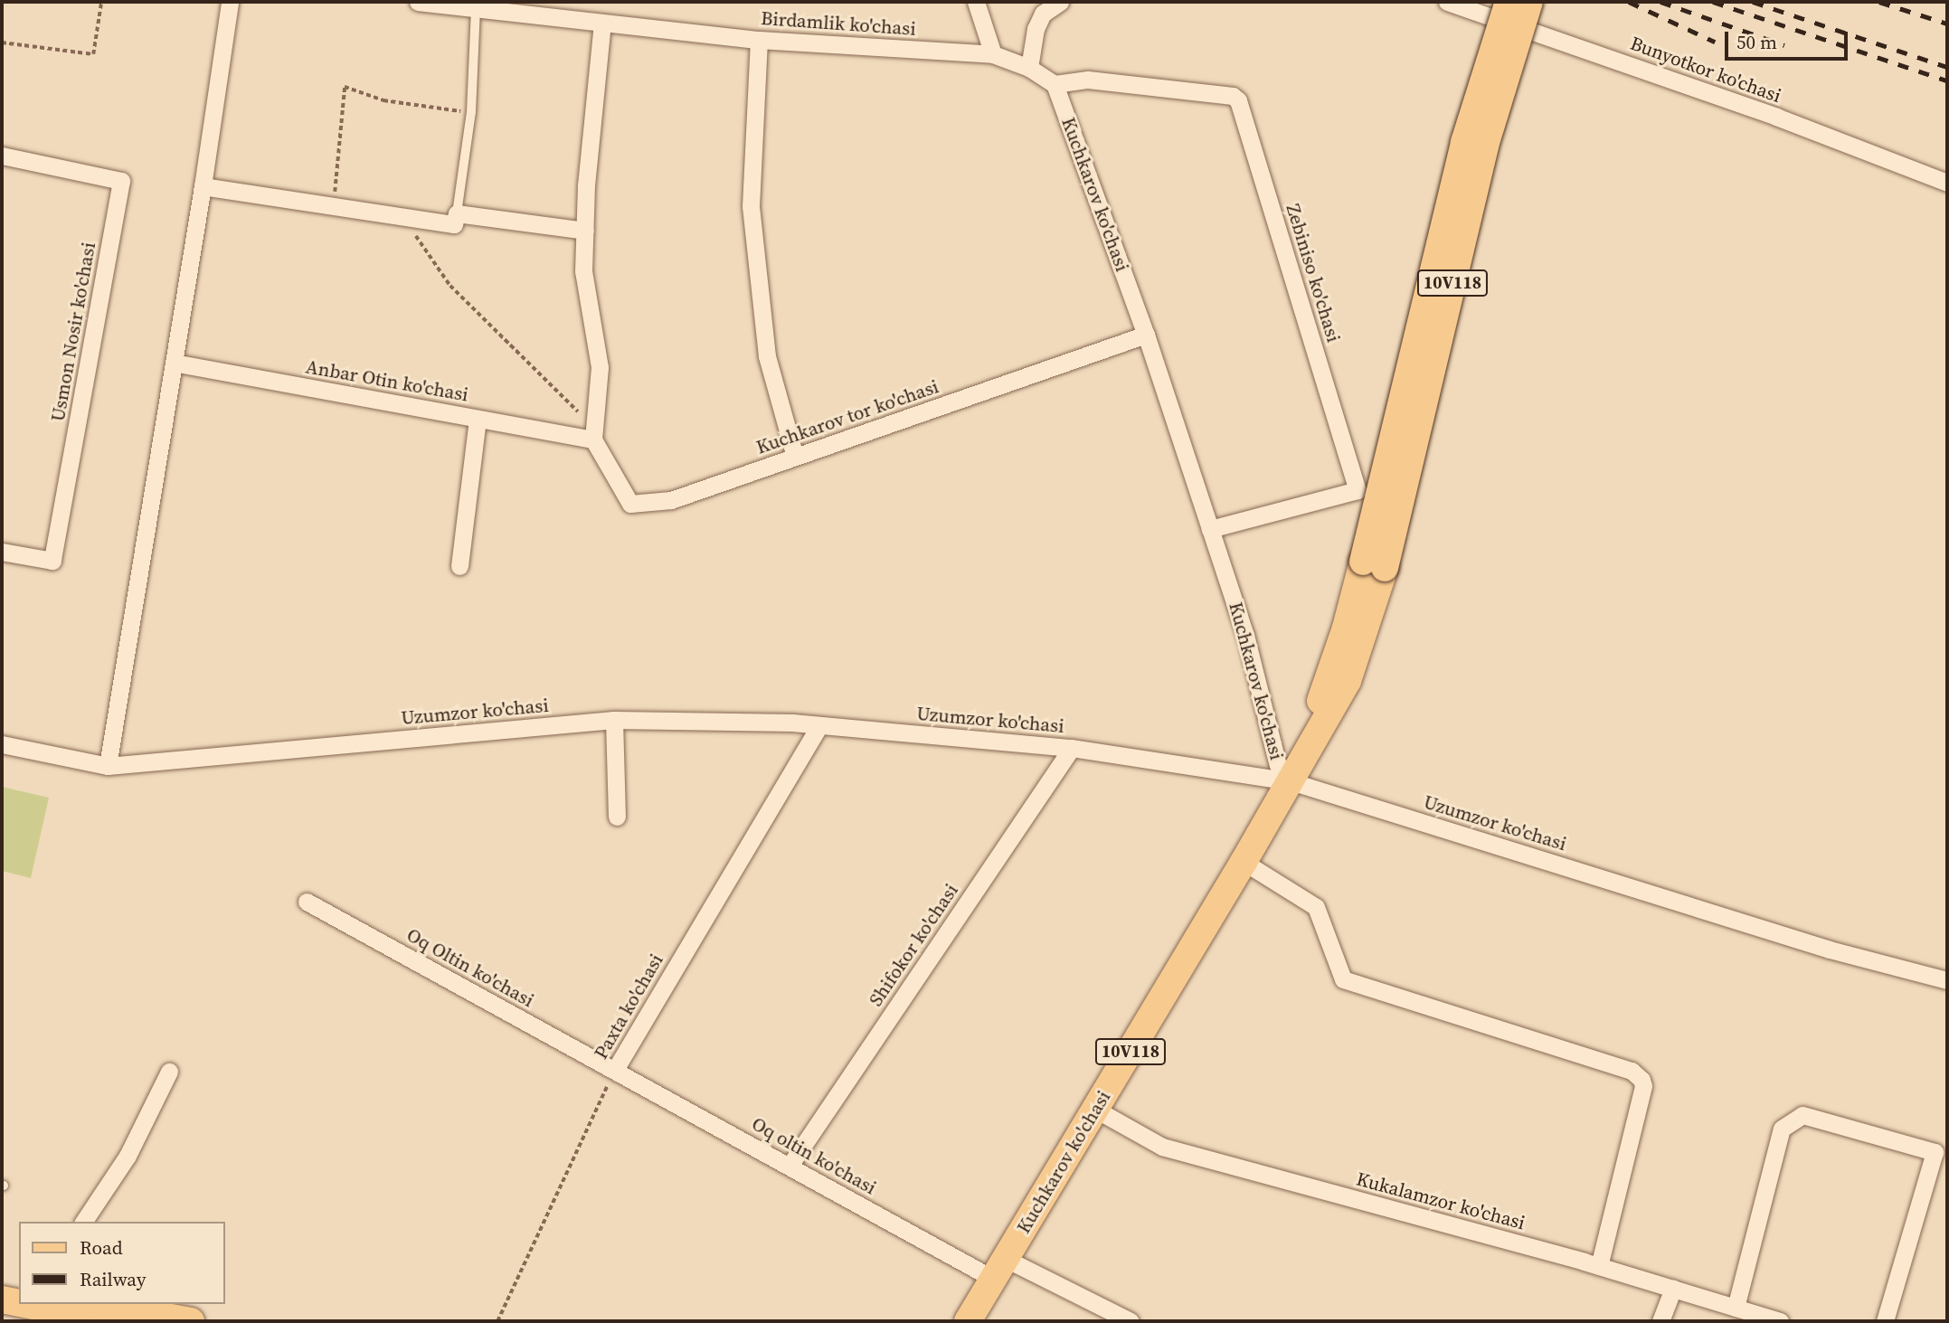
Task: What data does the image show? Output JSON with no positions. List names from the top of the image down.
{
  "streets": {
    "main road": ["Kuchkarov ko'chasi", "10V118"],
    "street": [
      "Birdamlik ko'chasi",
      "Bunyotkor ko'chasi",
      "Zebiniso ko'chasi",
      "Usmon Nosir ko'chasi",
      "Anbar Otin ko'chasi",
      "Kuchkarov tor ko'chasi",
      "Uzumzor ko'chasi",
      "Shifokor ko'chasi",
      "Oq Oltin ko'chasi",
      "Paxta ko'chasi",
      "Oq oltin ko'chasi",
      "Kukalamzor ko'chasi"
    ]
  },
  "crossings": [
    ["Kuchkarov ko'chasi", "Zebiniso ko'chasi"],
    ["Kuchkarov ko'chasi", "10V118"],
    ["Kuchkarov ko'chasi", "Kuchkarov tor ko'chasi"],
    ["Kuchkarov ko'chasi", "Uzumzor ko'chasi"],
    ["Kuchkarov ko'chasi", "Oq oltin ko'chasi"],
    ["Kuchkarov ko'chasi", "Kukalamzor ko'chasi"],
    ["10V118", "Uzumzor ko'chasi"],
    ["Anbar Otin ko'chasi", "Kuchkarov tor ko'chasi"],
    ["Uzumzor ko'chasi", "Shifokor ko'chasi"],
    ["Uzumzor ko'chasi", "Paxta ko'chasi"],
    ["Shifokor ko'chasi", "Oq oltin ko'chasi"],
    ["Oq Oltin ko'chasi", "Paxta ko'chasi"],
    ["Oq Oltin ko'chasi", "Oq oltin ko'chasi"],
    ["Paxta ko'chasi", "Oq oltin ko'chasi"]
  ],
  "legend": ["Road", "Railway"],
  "scale_bar": "50 m"
}
